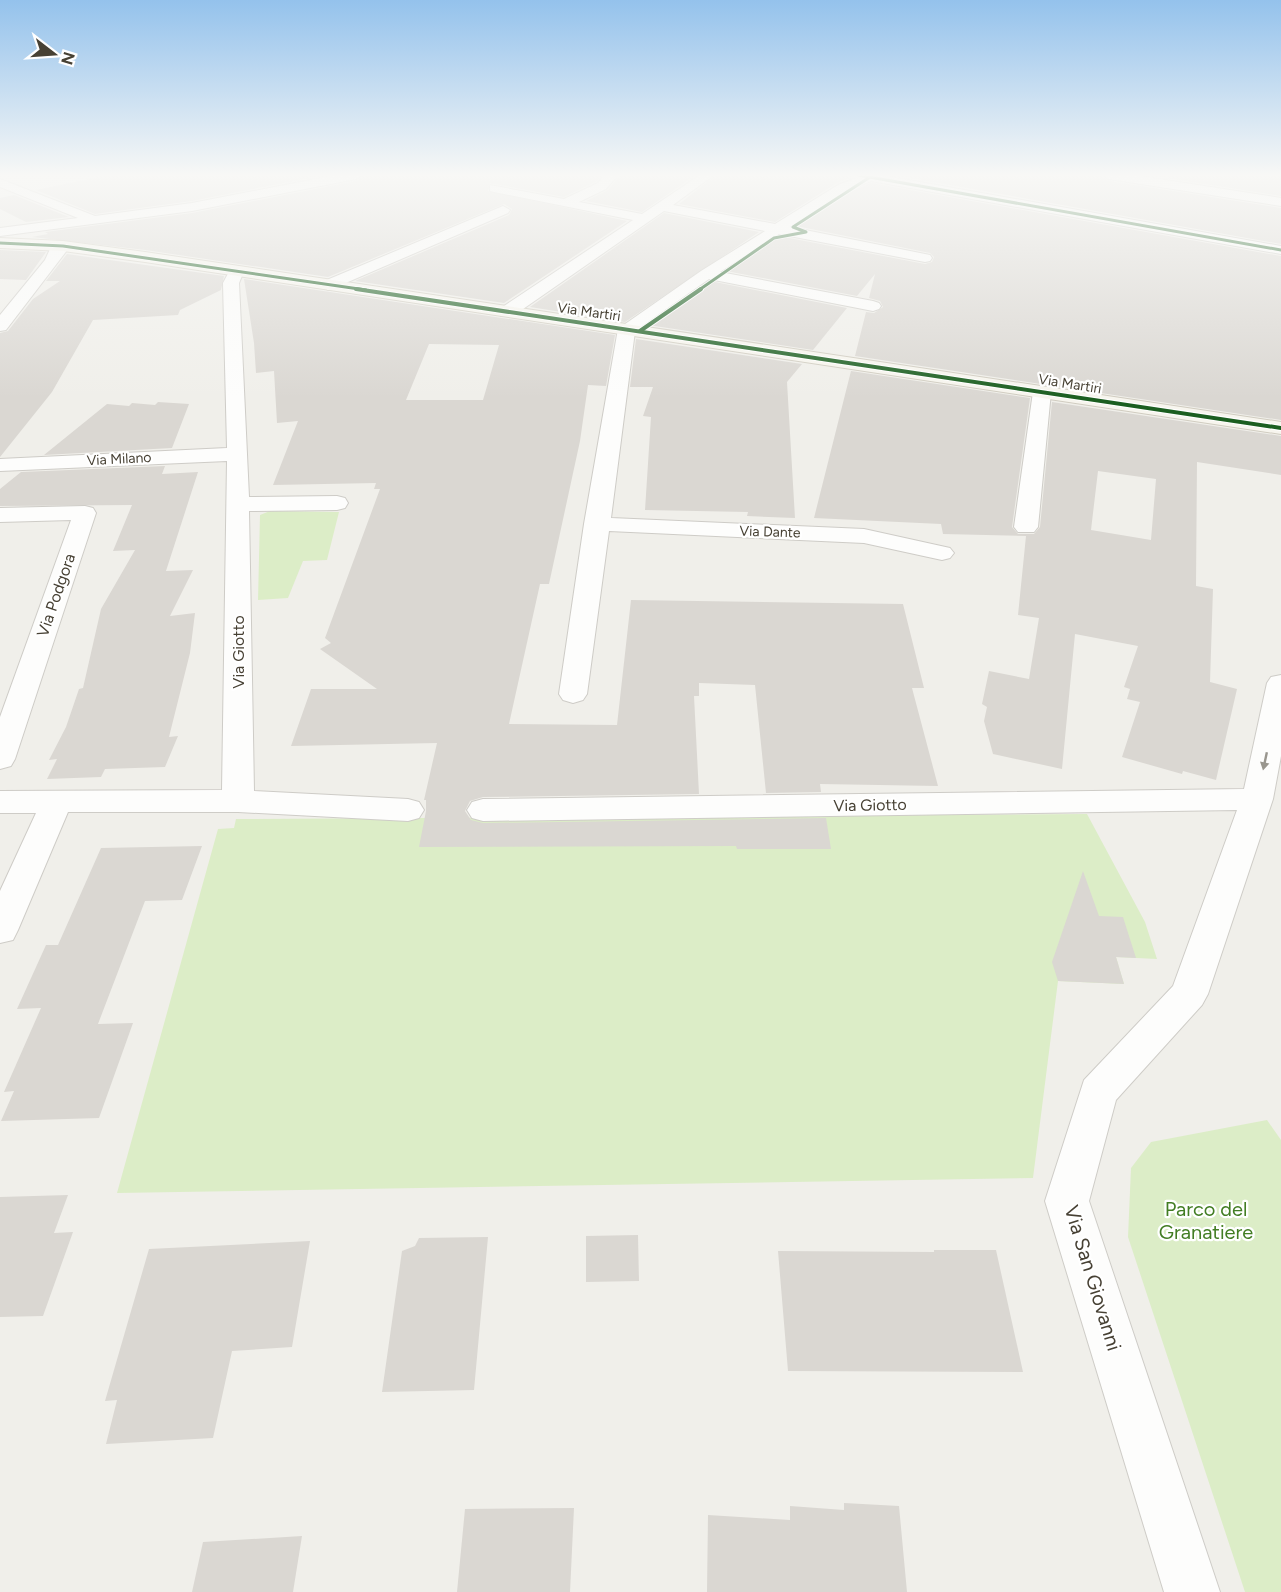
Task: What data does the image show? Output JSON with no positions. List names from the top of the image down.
{
  "streets": {
    "street": [
      "Via Martiri",
      "Via Milano",
      "Via Dante",
      "Via Podgora",
      "Via Giotto",
      "Via San Giovanni"
    ]
  },
  "crossings": [
    ["Via Martiri", "Via Giotto"],
    ["Via Milano", "Via Giotto"],
    ["Via Giotto", "Via San Giovanni"]
  ],
  "parks": ["Parco del Granatiere"],
  "north": "right"
}
